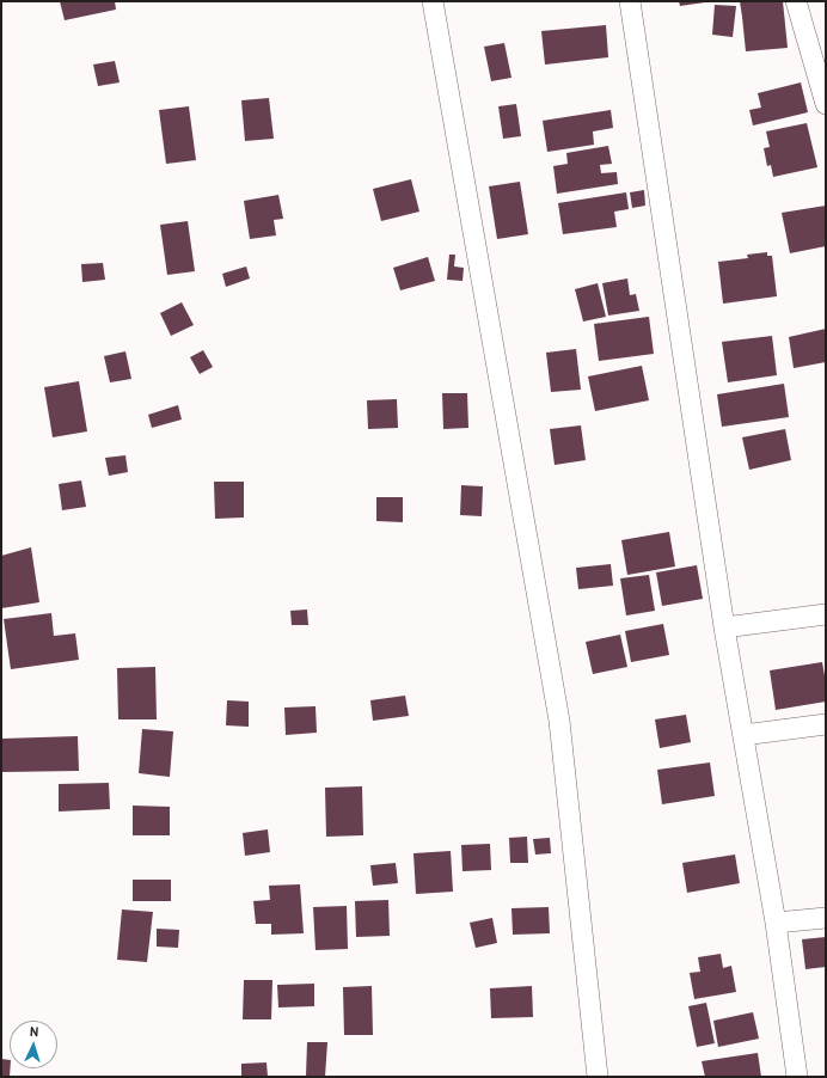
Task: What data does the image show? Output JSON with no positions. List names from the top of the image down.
{
  "north": "top"
}
